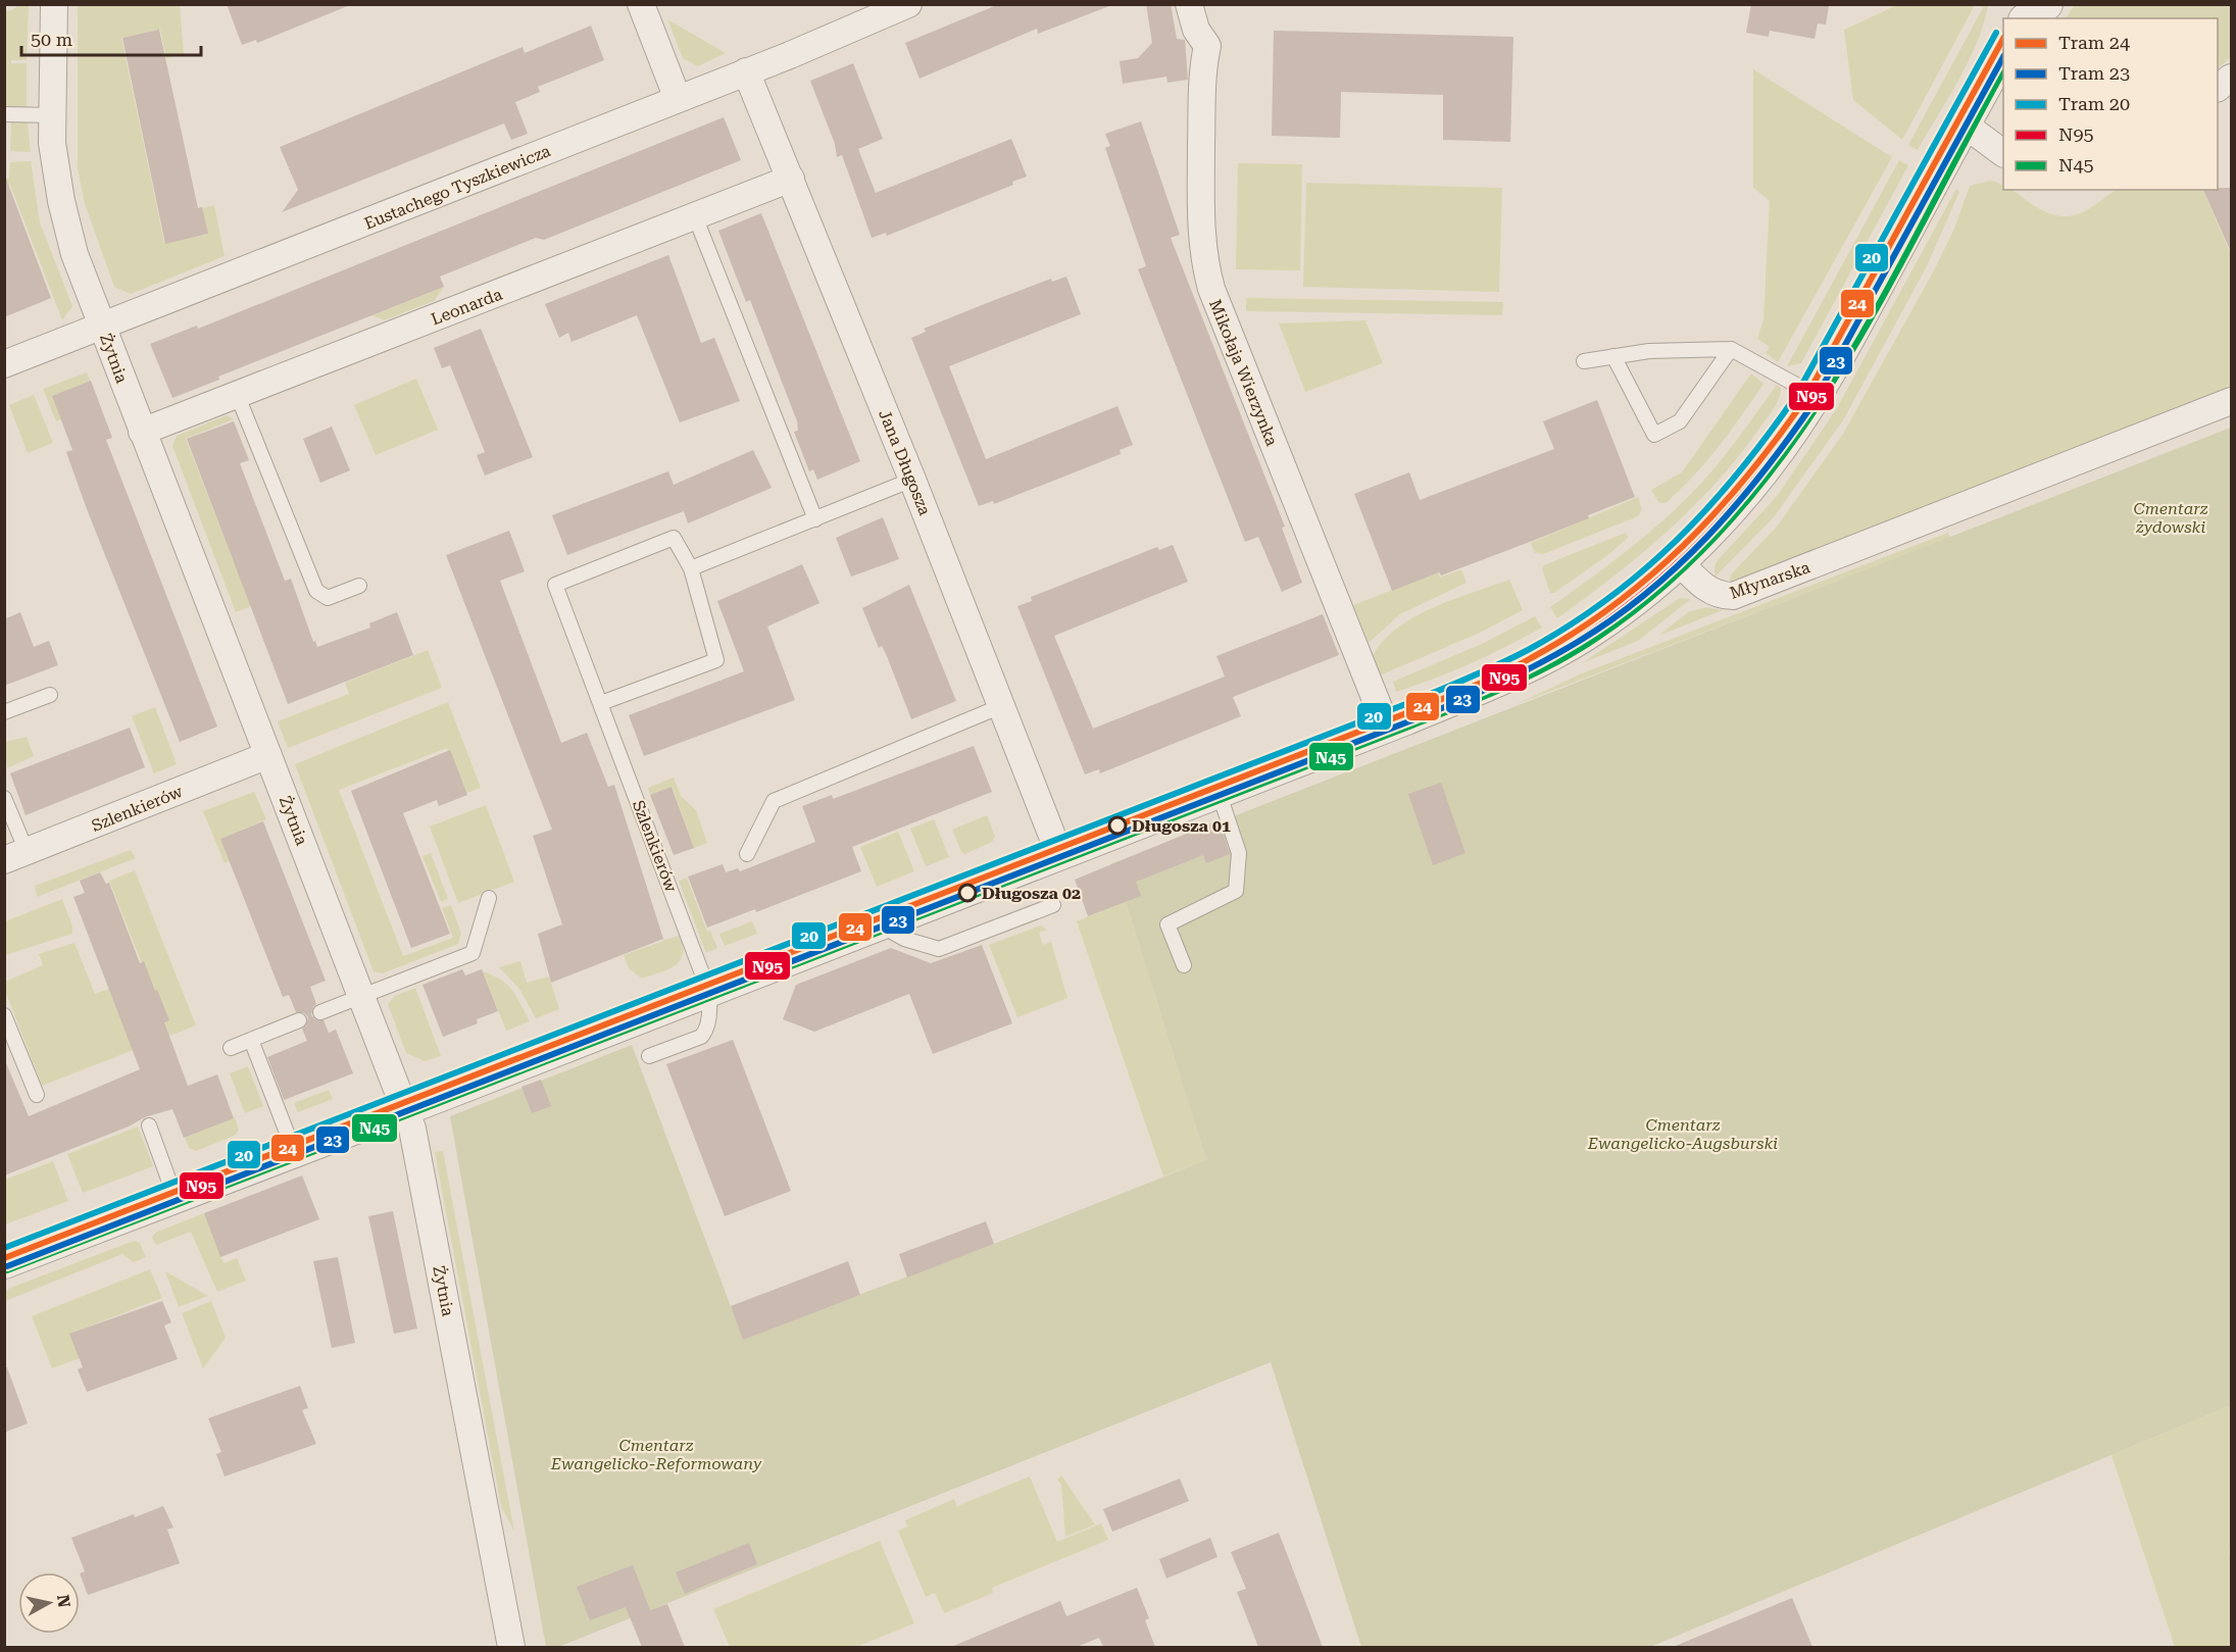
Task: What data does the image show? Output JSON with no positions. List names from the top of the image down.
{
  "streets": {
    "street": [
      "Eustachego Tyszkiewicza",
      "Leonarda",
      "Żytnia",
      "Mikołaja Wierzynka",
      "Jana Długosza",
      "Młynarska",
      "Szlenkierów"
    ]
  },
  "crossings": [
    ["Eustachego Tyszkiewicza", "Żytnia"],
    ["Eustachego Tyszkiewicza", "Jana Długosza"],
    ["Leonarda", "Żytnia"],
    ["Leonarda", "Jana Długosza"],
    ["Żytnia", "Szlenkierów"]
  ],
  "parks": ["Cmentarz żydowski", "Cmentarz Ewangelicko-Augsburski", "Cmentarz Ewangelicko-Reformowany"],
  "places": ["Długosza 01", "Długosza 02"],
  "lines": [
    "tram line 20",
    "tram line 24",
    "transit line N95",
    "tram line 23",
    "transit line N45"
  ],
  "legend": [
    "Tram 24",
    "Tram 23",
    "Tram 20",
    "N95",
    "N45"
  ],
  "scale_bar": "50 m",
  "north": "right"
}
